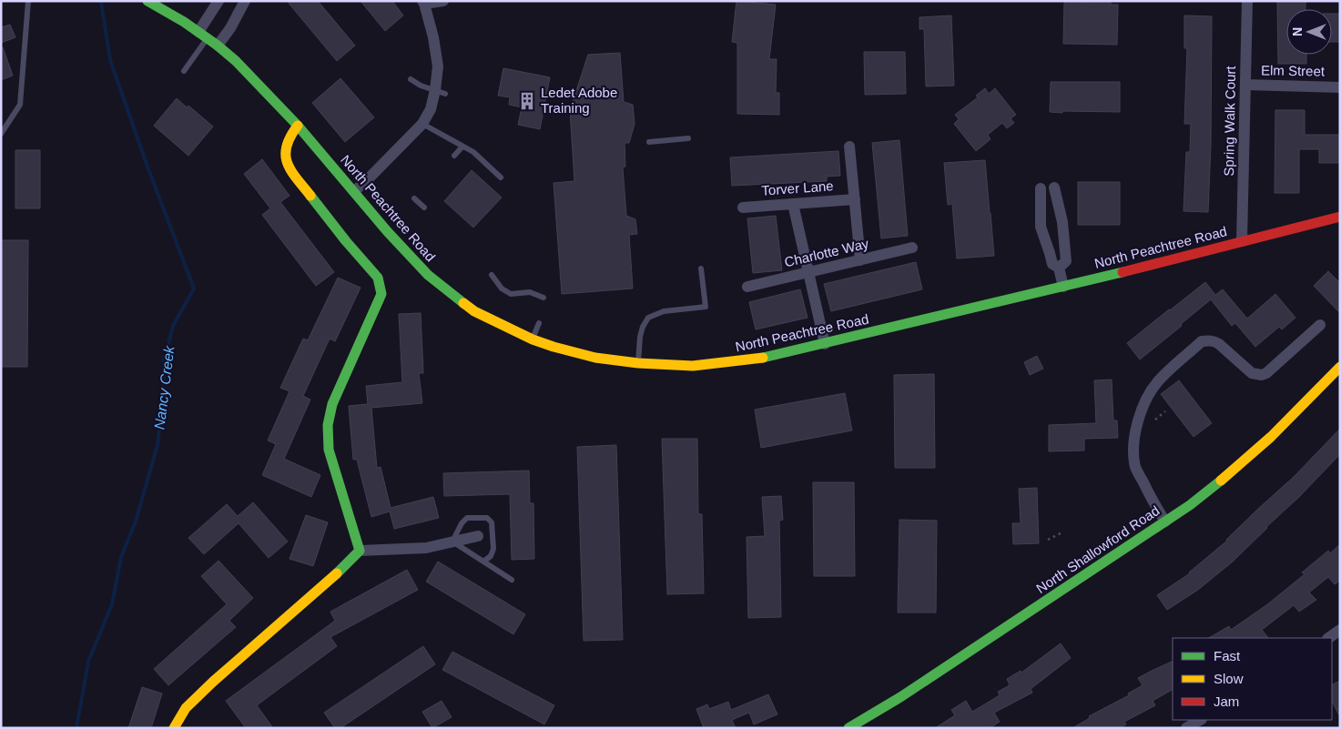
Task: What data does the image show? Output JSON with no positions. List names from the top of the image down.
{
  "streets": {
    "street": [
      "Elm Street",
      "Spring Walk Court",
      "Torver Lane",
      "North Peachtree Road",
      "Charlotte Way",
      "North Shallowford Road"
    ]
  },
  "crossings": [
    ["Elm Street", "Spring Walk Court"],
    ["Spring Walk Court", "North Peachtree Road"]
  ],
  "water": ["Nancy Creek"],
  "places": {
    "building": ["Ledet Adobe Training"]
  },
  "legend": ["Fast", "Slow", "Jam"],
  "north": "left"
}
